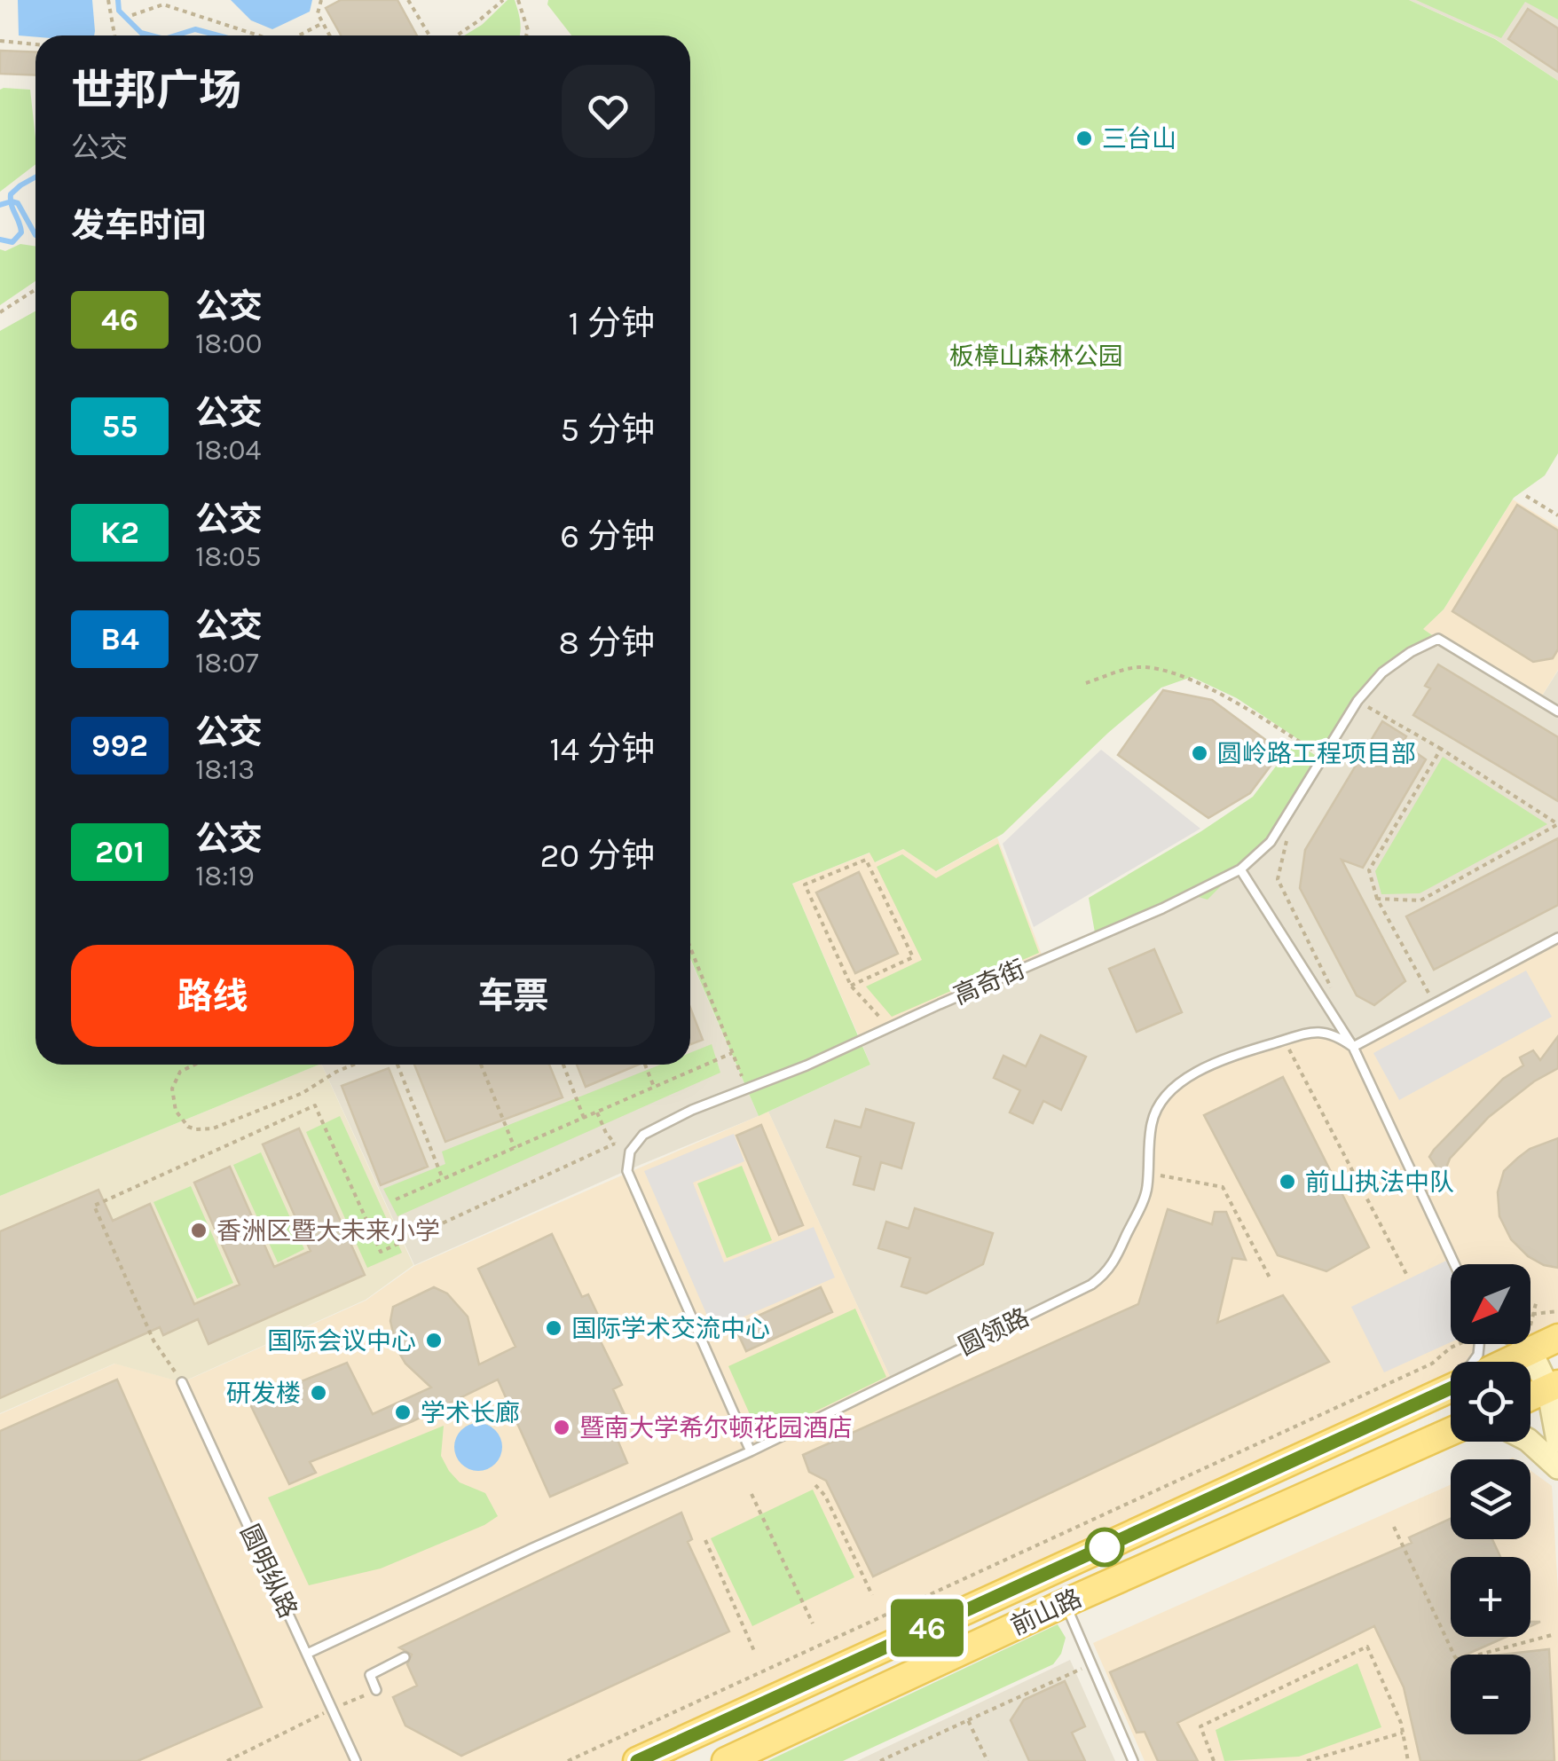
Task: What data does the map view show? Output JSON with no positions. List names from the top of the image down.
{
  "streets": {
    "main road": ["前山路"],
    "lane": ["高奇街", "圆领路", "圆明纵路"]
  },
  "crossings": [
    ["高奇街", "圆领路"],
    ["圆领路", "圆明纵路"]
  ],
  "parks": ["板樟山森林公园"],
  "places": [
    "三台山",
    "圆岭路工程项目部",
    "前山执法中队",
    "香洲区暨大未来小学",
    "国际学术交流中心",
    "国际会议中心",
    "研发楼",
    "学术长廊",
    "暨南大学希尔顿花园酒店"
  ],
  "lines": ["bus line 46"],
  "north": "bottom left",
  "page": {
    "on_map": "46",
    "heading": [
      ["世邦广场", "公交"],
      "发车时间"
    ],
    "list": [
      {
        "mark": "46",
        "name": "公交",
        "note": "18:00",
        "value": "1 分钟"
      },
      {
        "mark": "55",
        "name": "公交",
        "note": "18:04",
        "value": "5 分钟"
      },
      {
        "mark": "K2",
        "name": "公交",
        "note": "18:05",
        "value": "6 分钟"
      },
      {
        "mark": "B4",
        "name": "公交",
        "note": "18:07",
        "value": "8 分钟"
      },
      {
        "mark": "992",
        "name": "公交",
        "note": "18:13",
        "value": "14 分钟"
      },
      {
        "mark": "201",
        "name": "公交",
        "note": "18:19",
        "value": "20 分钟"
      }
    ],
    "buttons": ["路线", "车票"],
    "map_buttons": ["+", "−"]
  }
}
